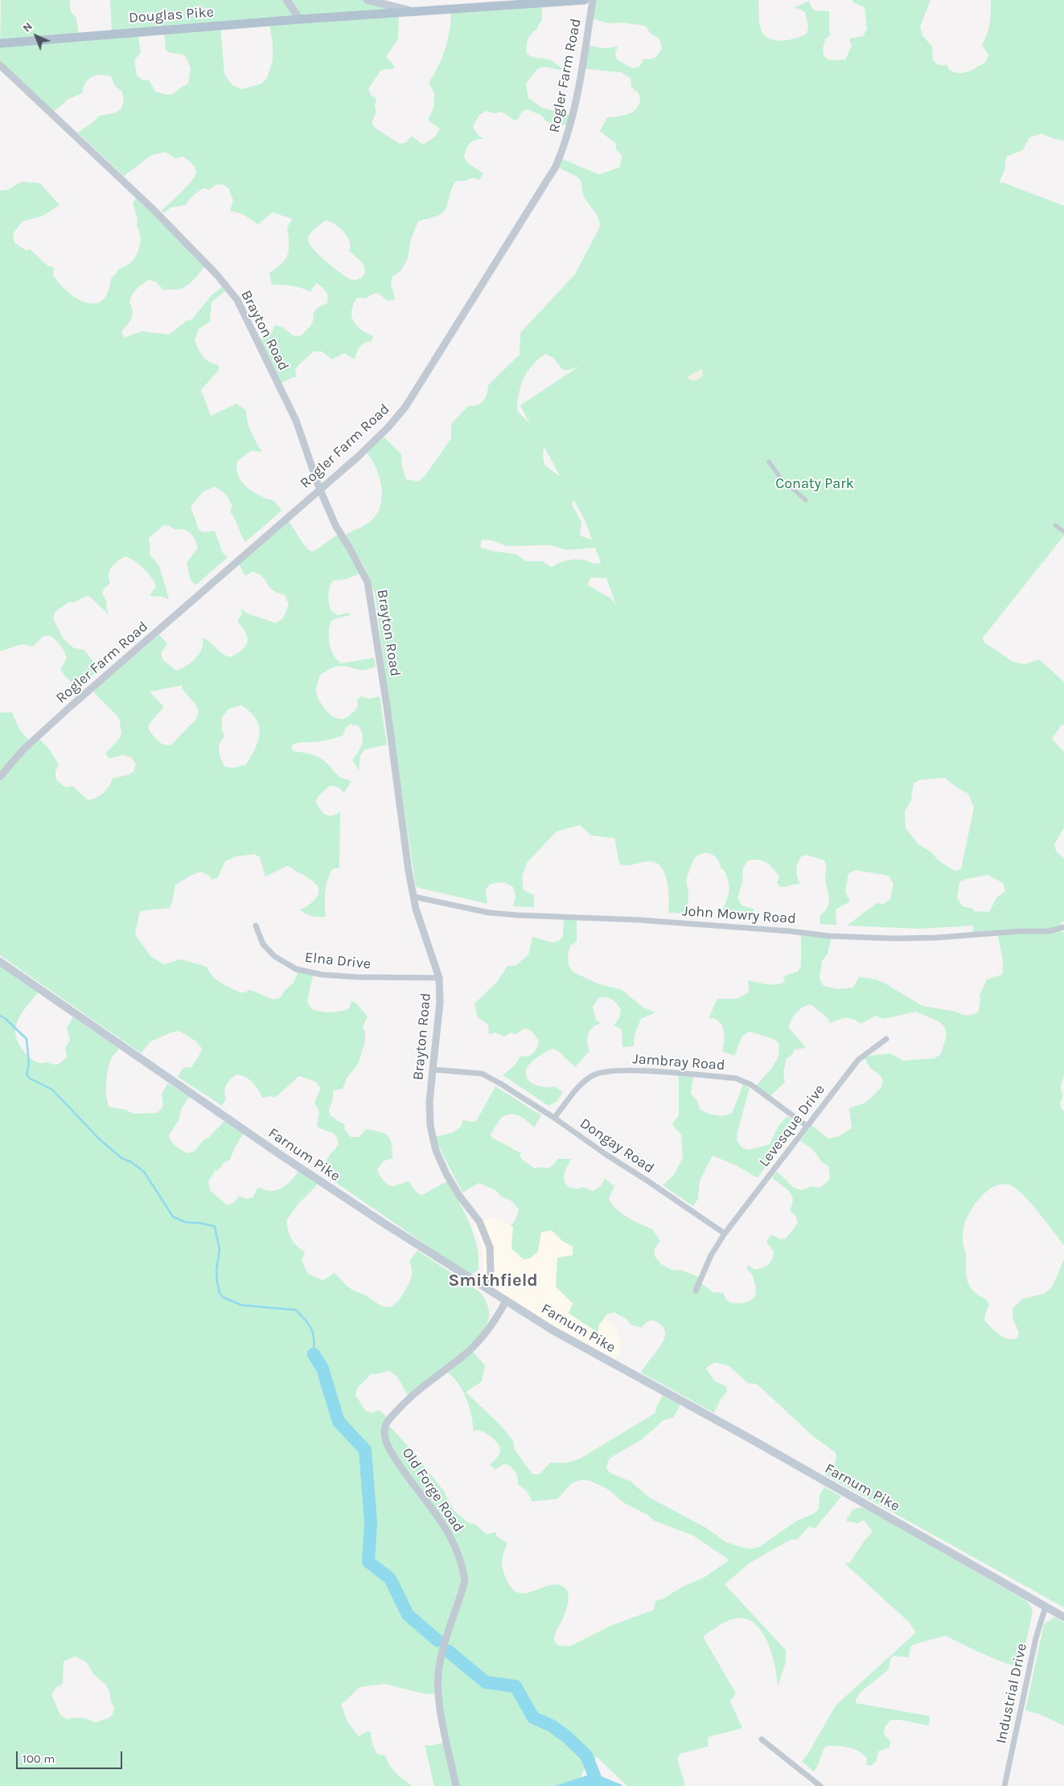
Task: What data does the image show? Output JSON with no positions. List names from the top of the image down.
{
  "streets": {
    "main road": ["Douglas Pike", "Farnum Pike"],
    "street": [
      "Rogler Farm Road",
      "Brayton Road",
      "John Mowry Road",
      "Elna Drive",
      "Jambray Road",
      "Levesque Drive",
      "Dongay Road",
      "Old Forge Road",
      "Industrial Drive"
    ]
  },
  "crossings": [
    ["Rogler Farm Road", "Brayton Road"],
    ["Brayton Road", "John Mowry Road"],
    ["Brayton Road", "Elna Drive"],
    ["Brayton Road", "Dongay Road"],
    ["Brayton Road", "Farnum Pike"],
    ["Jambray Road", "Levesque Drive"],
    ["Jambray Road", "Dongay Road"],
    ["Levesque Drive", "Dongay Road"],
    ["Farnum Pike", "Old Forge Road"],
    ["Farnum Pike", "Industrial Drive"]
  ],
  "districts": ["Smithfield"],
  "parks": ["Conaty Park"],
  "scale_bar": "100 m",
  "north": "top left"
}
